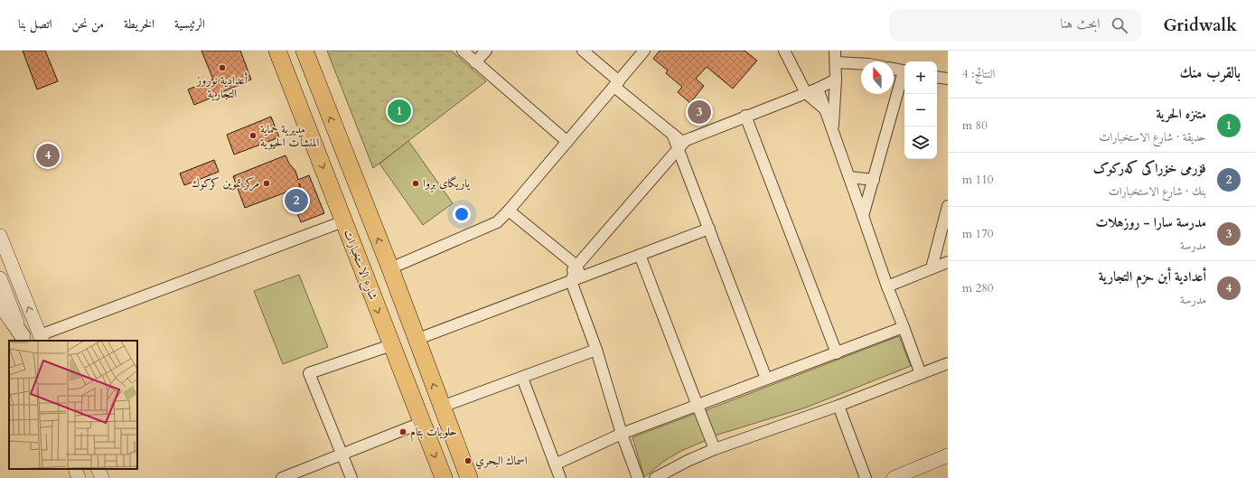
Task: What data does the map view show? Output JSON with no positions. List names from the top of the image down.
{
  "streets": {
    "main road": ["شارع الاستخبارات"]
  },
  "places": [
    "أعدادية نوروز التجارية",
    "مديرية حماية المنشآت الحيوية",
    "مركز تموين كركوك",
    "یاریگای بڕوا",
    "حلويات بتام",
    "اسماك البحري"
  ],
  "north": "top",
  "page": {
    "header": "Gridwalk",
    "search": "ابحث هنا",
    "nav": [
      "الرئيسية",
      "الخريطة",
      "من نحن",
      "اتصل بنا"
    ],
    "heading": ["بالقرب منك", "النتائج: 4"],
    "map_buttons": ["+", "−"],
    "list": [
      {
        "mark": "1",
        "name": "متنزه الحرية",
        "note": "حديقة · شارع الاستخبارات",
        "value": "80 m"
      },
      {
        "mark": "2",
        "name": "فۆرمی خۆراکی کەرکوک",
        "note": "بنك · شارع الاستخبارات",
        "value": "110 m"
      },
      {
        "mark": "3",
        "name": "مدرسة سارا - روزهلات",
        "note": "مدرسة",
        "value": "170 m"
      },
      {
        "mark": "4",
        "name": "أعدادية أبن حزم التجارية",
        "note": "مدرسة",
        "value": "280 m"
      }
    ],
    "pins": [
      "1",
      "3",
      "4",
      "2"
    ]
  }
}
